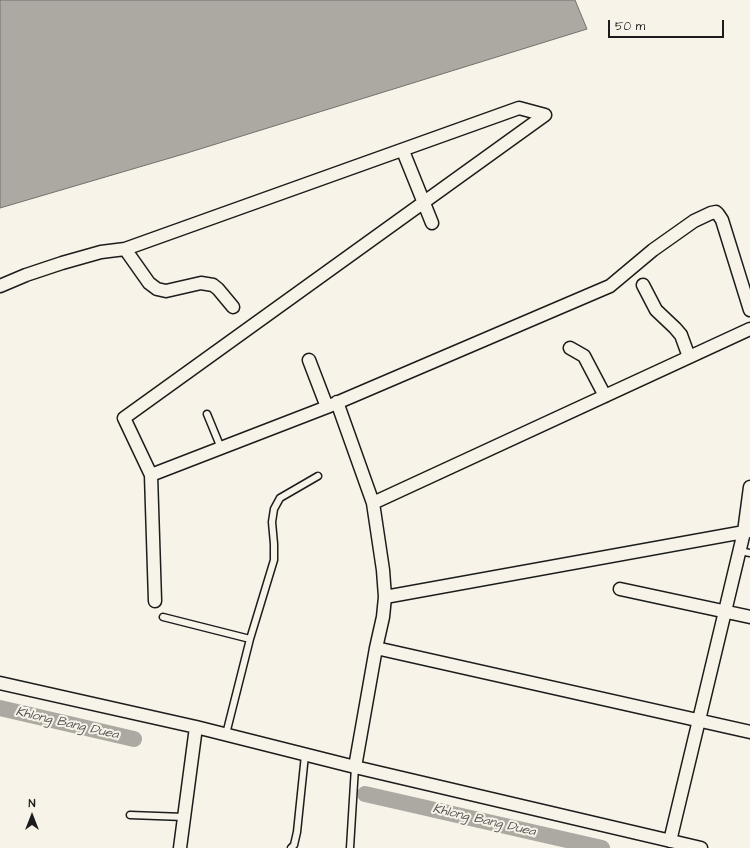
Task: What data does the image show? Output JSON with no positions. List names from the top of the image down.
{
  "water": ["Khlong Bang Duea"],
  "scale_bar": "50 m",
  "north": "top"
}
